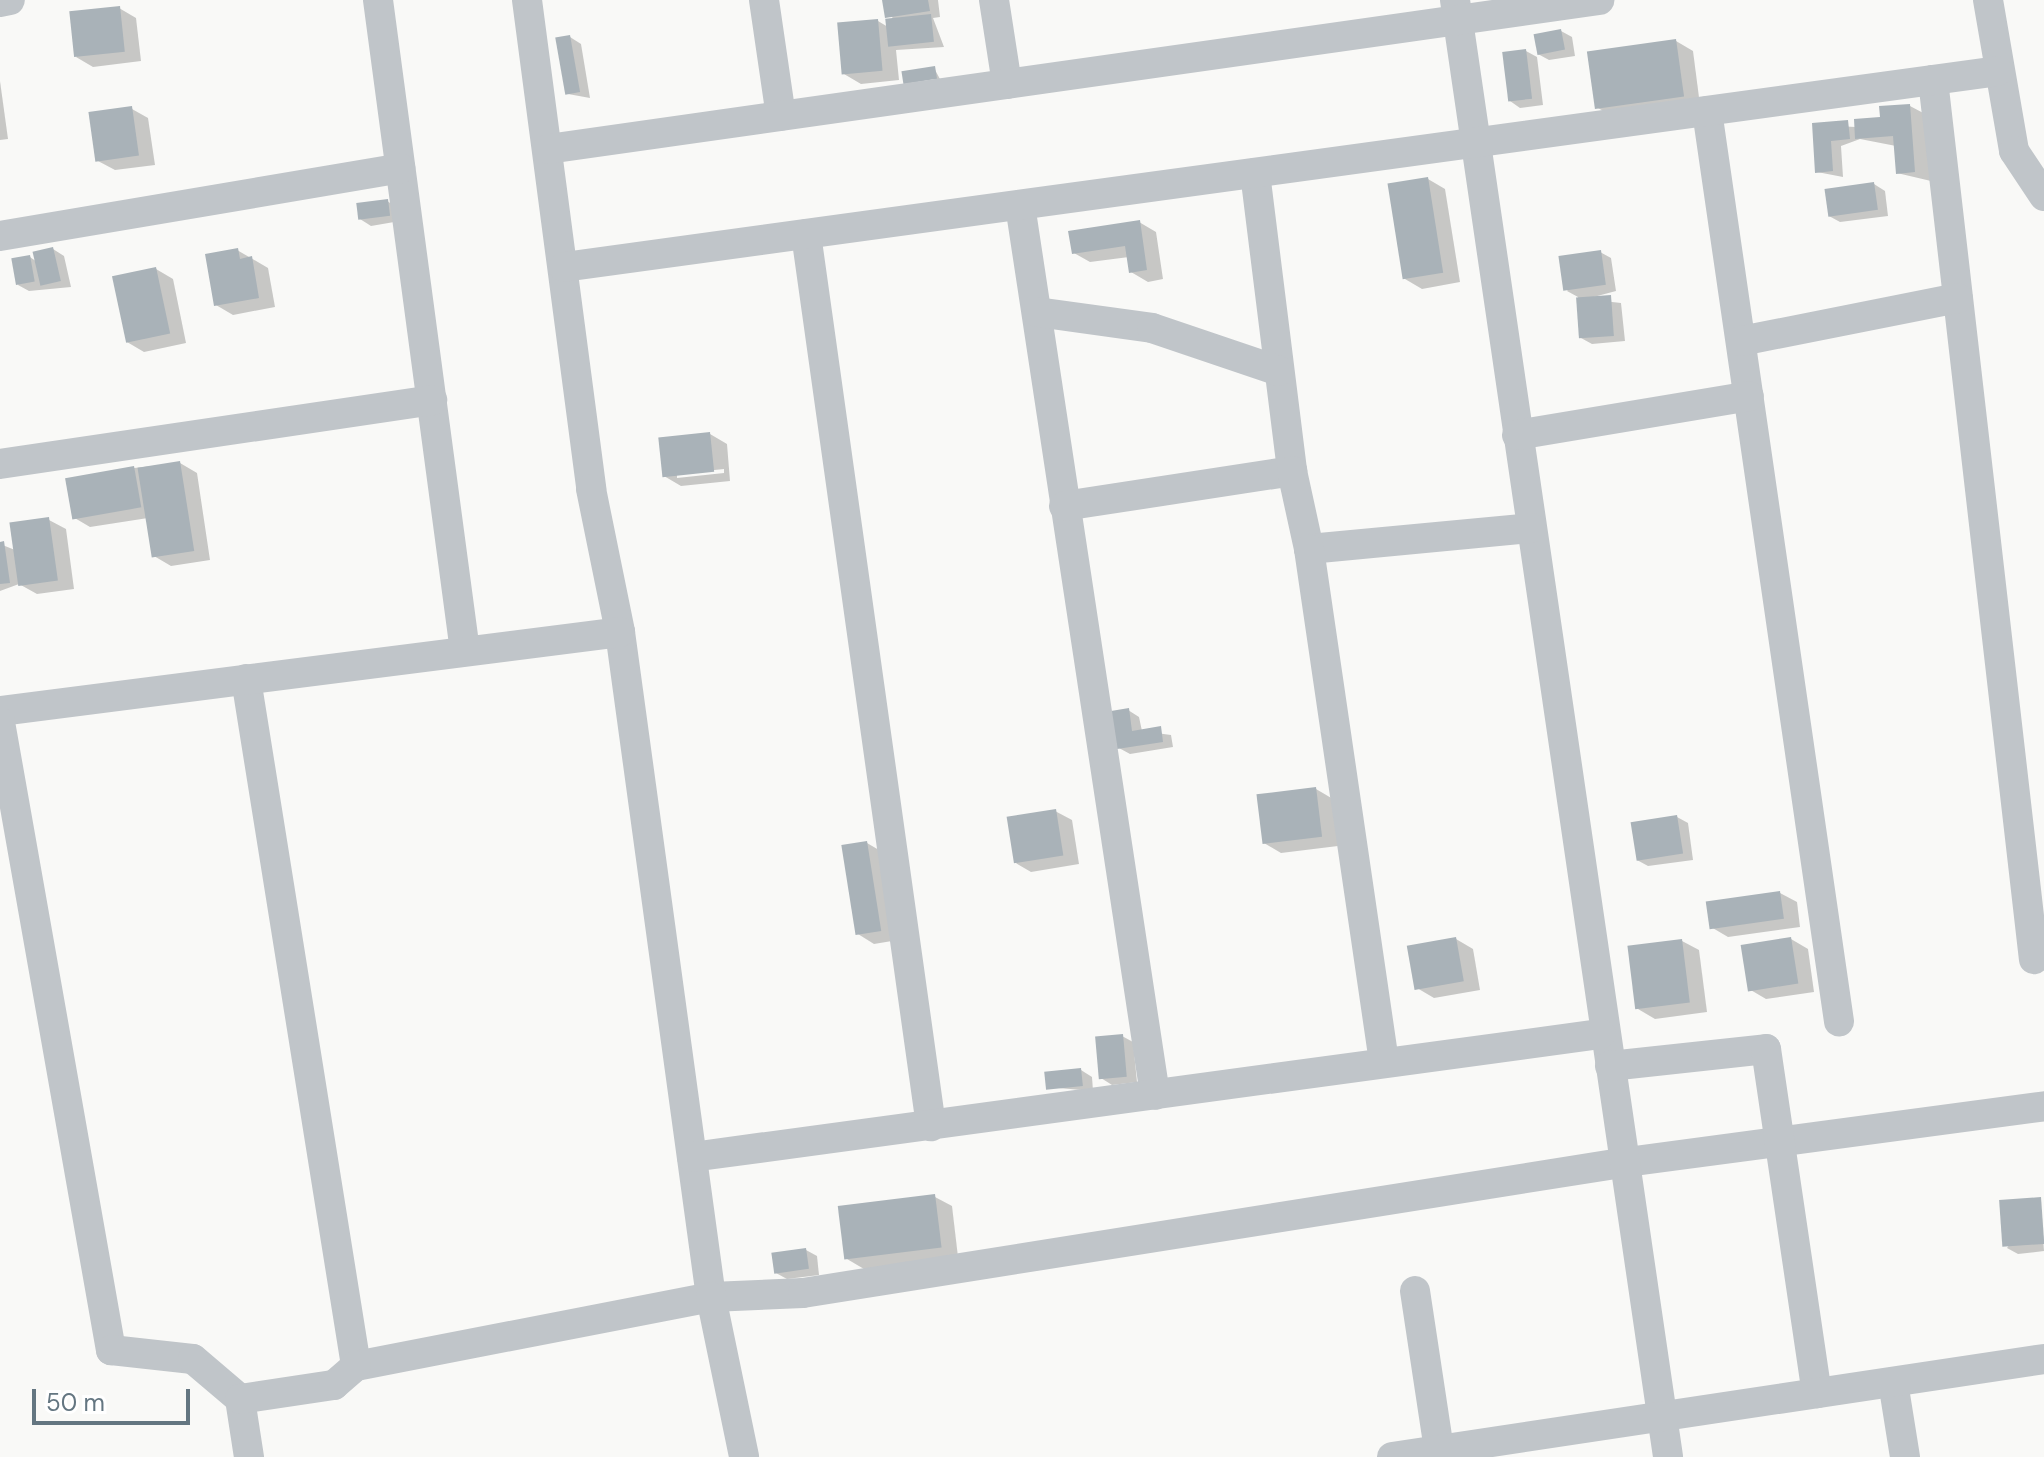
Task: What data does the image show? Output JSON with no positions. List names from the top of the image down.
{
  "scale_bar": "50 m"
}
